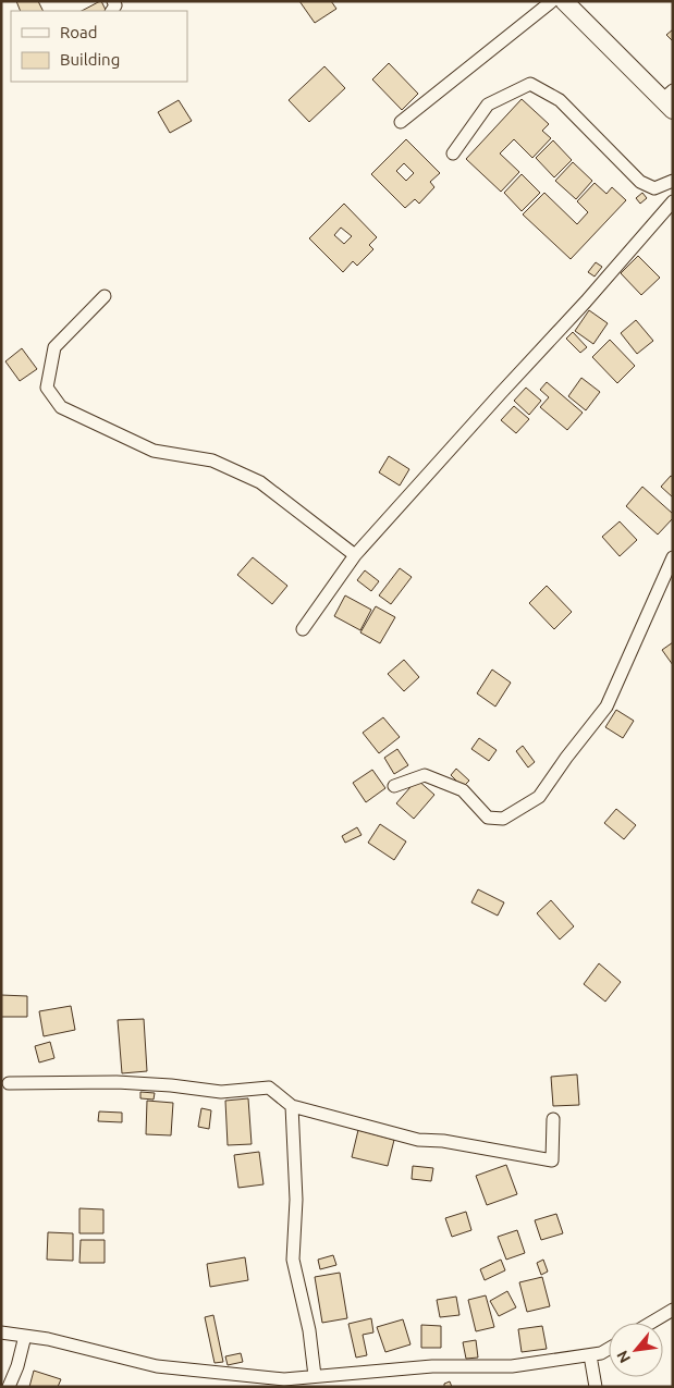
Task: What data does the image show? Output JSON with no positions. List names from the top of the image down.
{
  "legend": ["Road", "Building"],
  "north": "bottom left"
}
